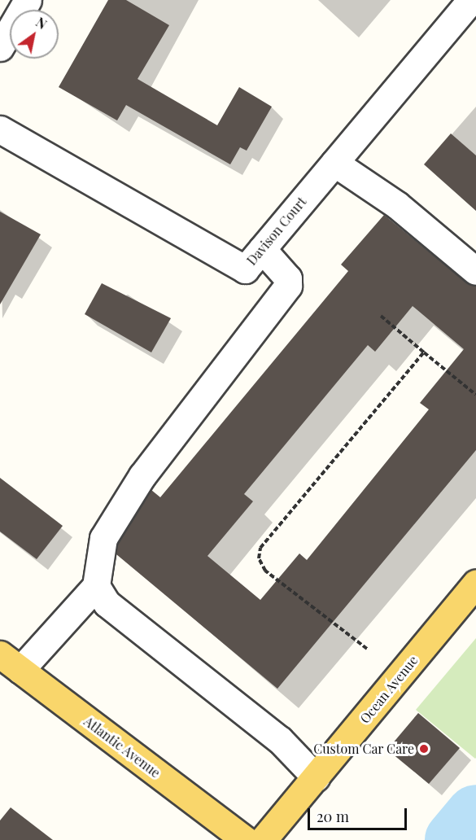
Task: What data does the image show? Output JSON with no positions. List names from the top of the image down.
{
  "streets": {
    "main road": ["Ocean Avenue", "Atlantic Avenue"],
    "street": ["Davison Court"]
  },
  "places": ["Custom Car Care"],
  "scale_bar": "20 m",
  "north": "top right"
}
